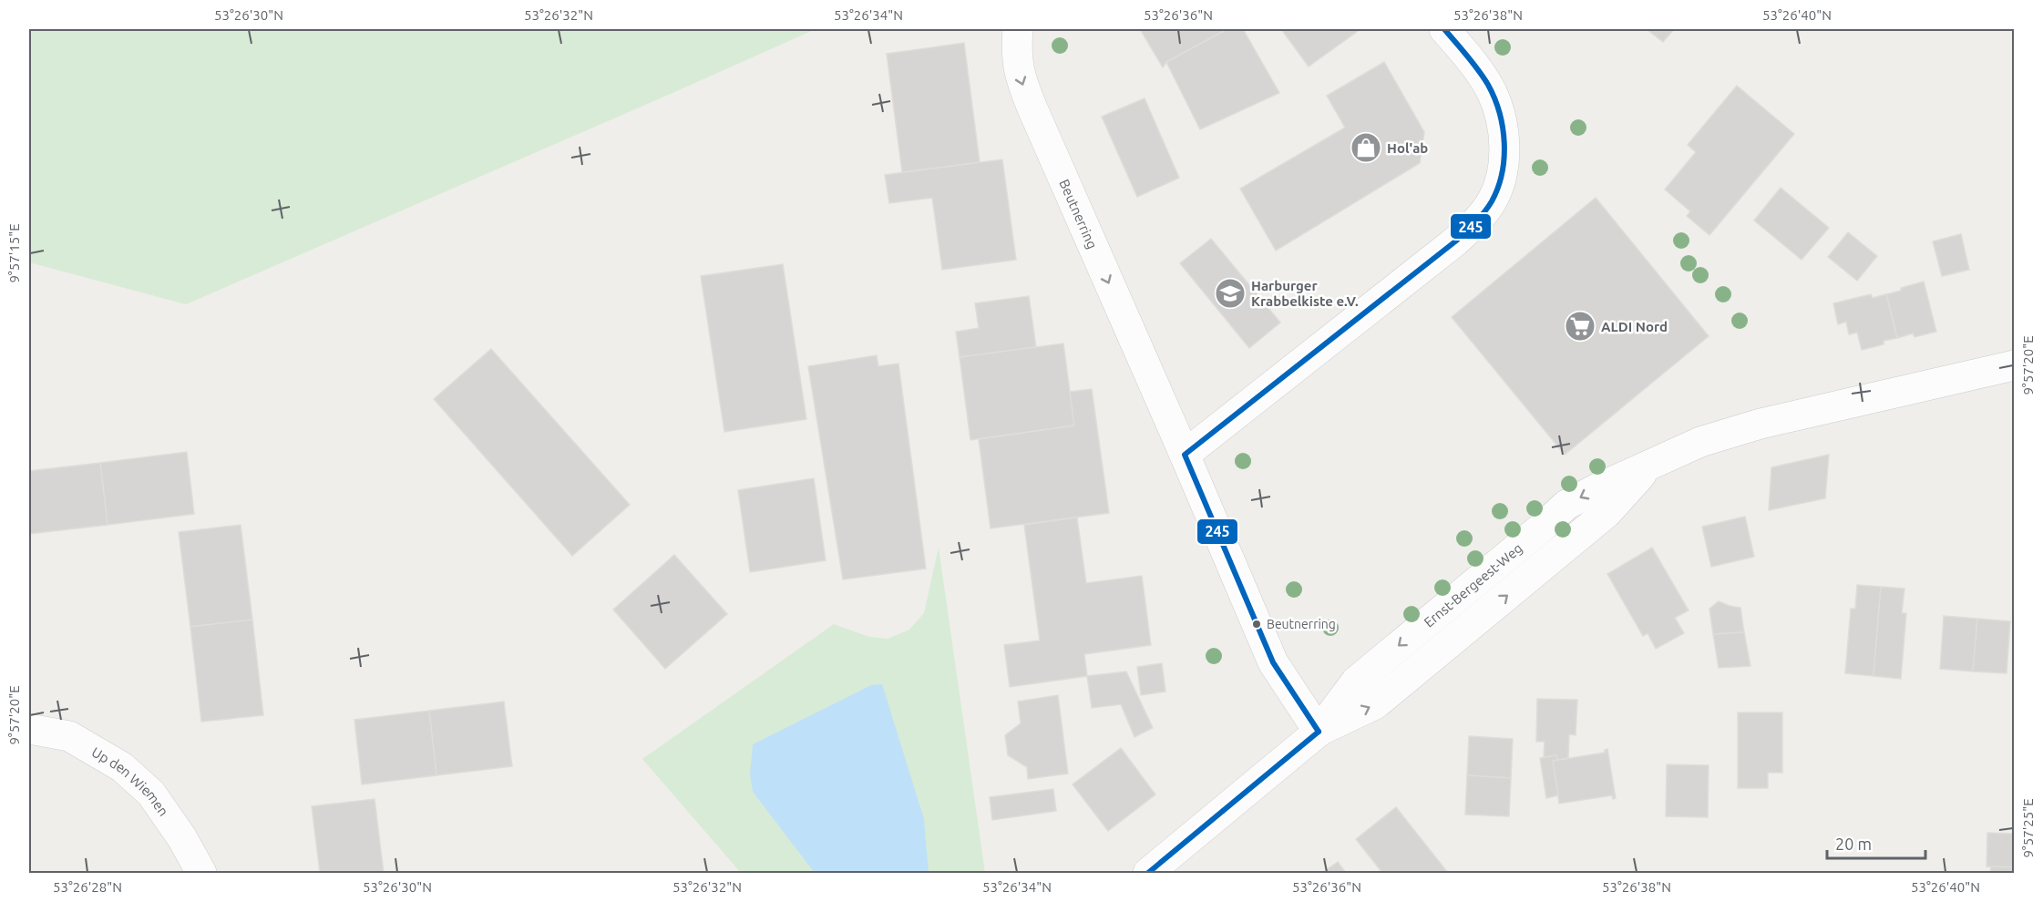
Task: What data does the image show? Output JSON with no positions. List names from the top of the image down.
{
  "streets": {
    "street": ["Beutnerring", "Up den Wiemen"]
  },
  "one_way": ["Beutnerring"],
  "places": {
    "shop": ["Hol'ab"],
    "school or university": ["Harburger Krabbelkiste e.V."],
    "supermarket": ["ALDI Nord"],
    "other": ["Beutnerring"]
  },
  "lines": ["transit line 245"],
  "scale_bar": "20 m",
  "coordinates": [
    "53°26'30\"N",
    "53°26'32\"N",
    "53°26'34\"N",
    "53°26'36\"N",
    "53°26'38\"N",
    "53°26'40\"N",
    "9°57'15\"E",
    "9°57'20\"E",
    "9°57'25\"E",
    "53°26'28\"N"
  ]
}
